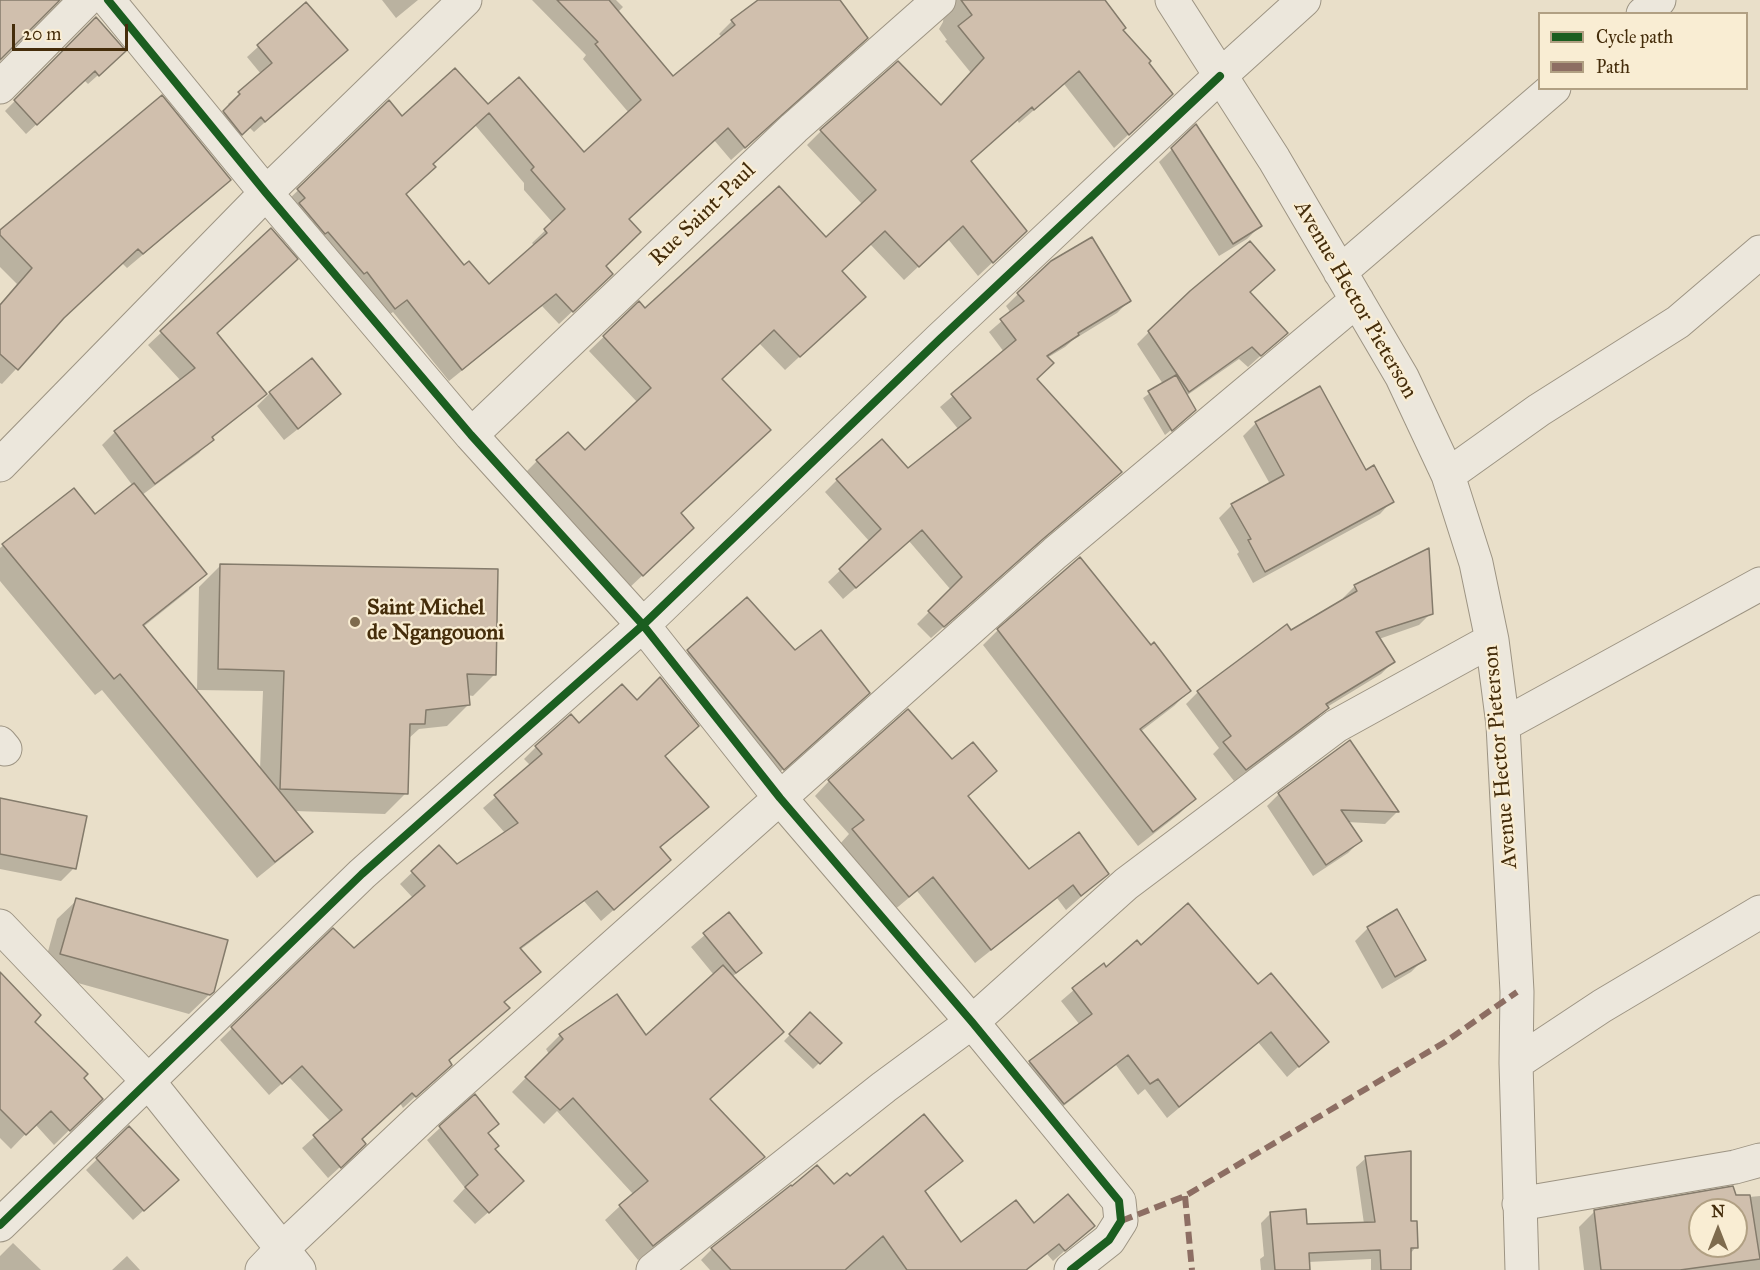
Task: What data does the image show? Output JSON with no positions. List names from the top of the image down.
{
  "streets": {
    "street": ["Rue Saint-Paul", "Avenue Hector Pieterson"]
  },
  "places": ["Saint Michel de Ngangouoni"],
  "legend": ["Cycle path", "Path"],
  "scale_bar": "20 m",
  "north": "top"
}
